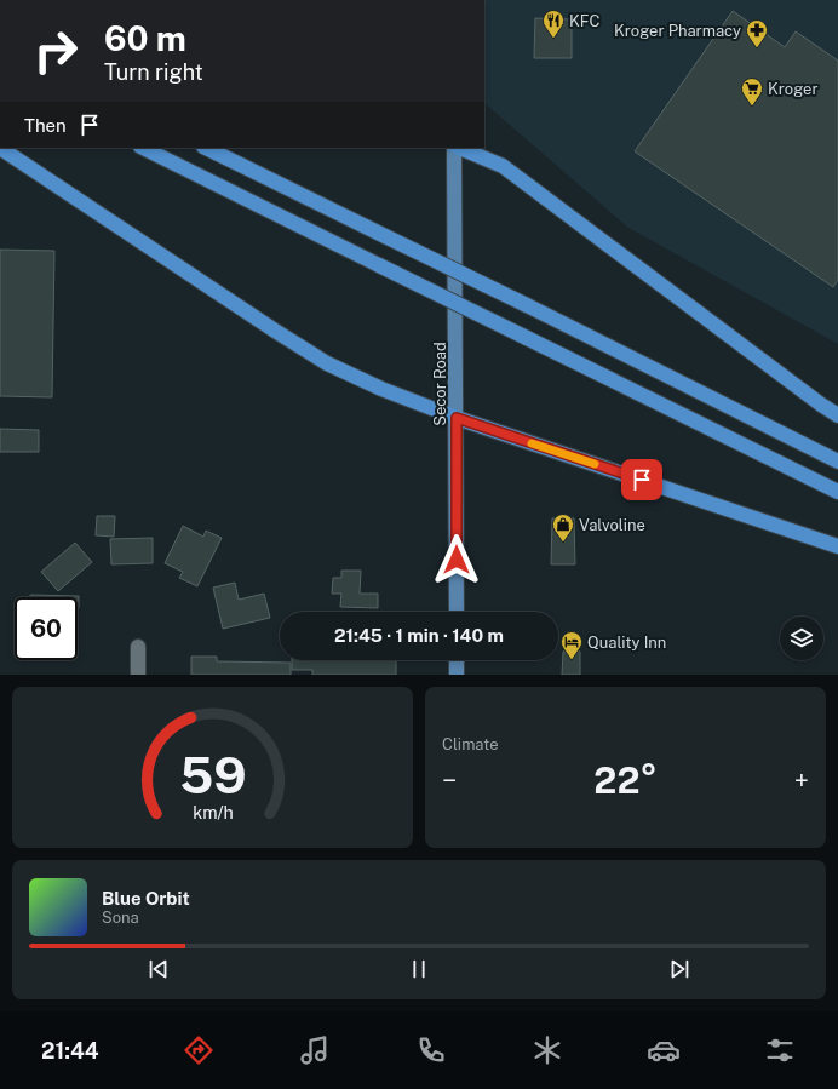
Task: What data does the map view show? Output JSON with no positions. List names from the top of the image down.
{
  "streets": {
    "main road": ["Secor Road"]
  },
  "places": {
    "restaurant": ["KFC"],
    "pharmacy": ["Kroger Pharmacy"],
    "supermarket": ["Kroger"],
    "shop": ["Valvoline"],
    "hotel": ["Quality Inn"]
  },
  "page": {
    "turn": ["60 m", "Turn right"],
    "then": "Then",
    "limit": "60",
    "trip": "21:45 · 1 min · 140 m",
    "tile": "Climate",
    "heat": ["−", "22°", "+"],
    "song": ["Blue Orbit", "Sona"],
    "tabs": "21:44",
    "gauge": ["59", "km/h"]
  }
}
